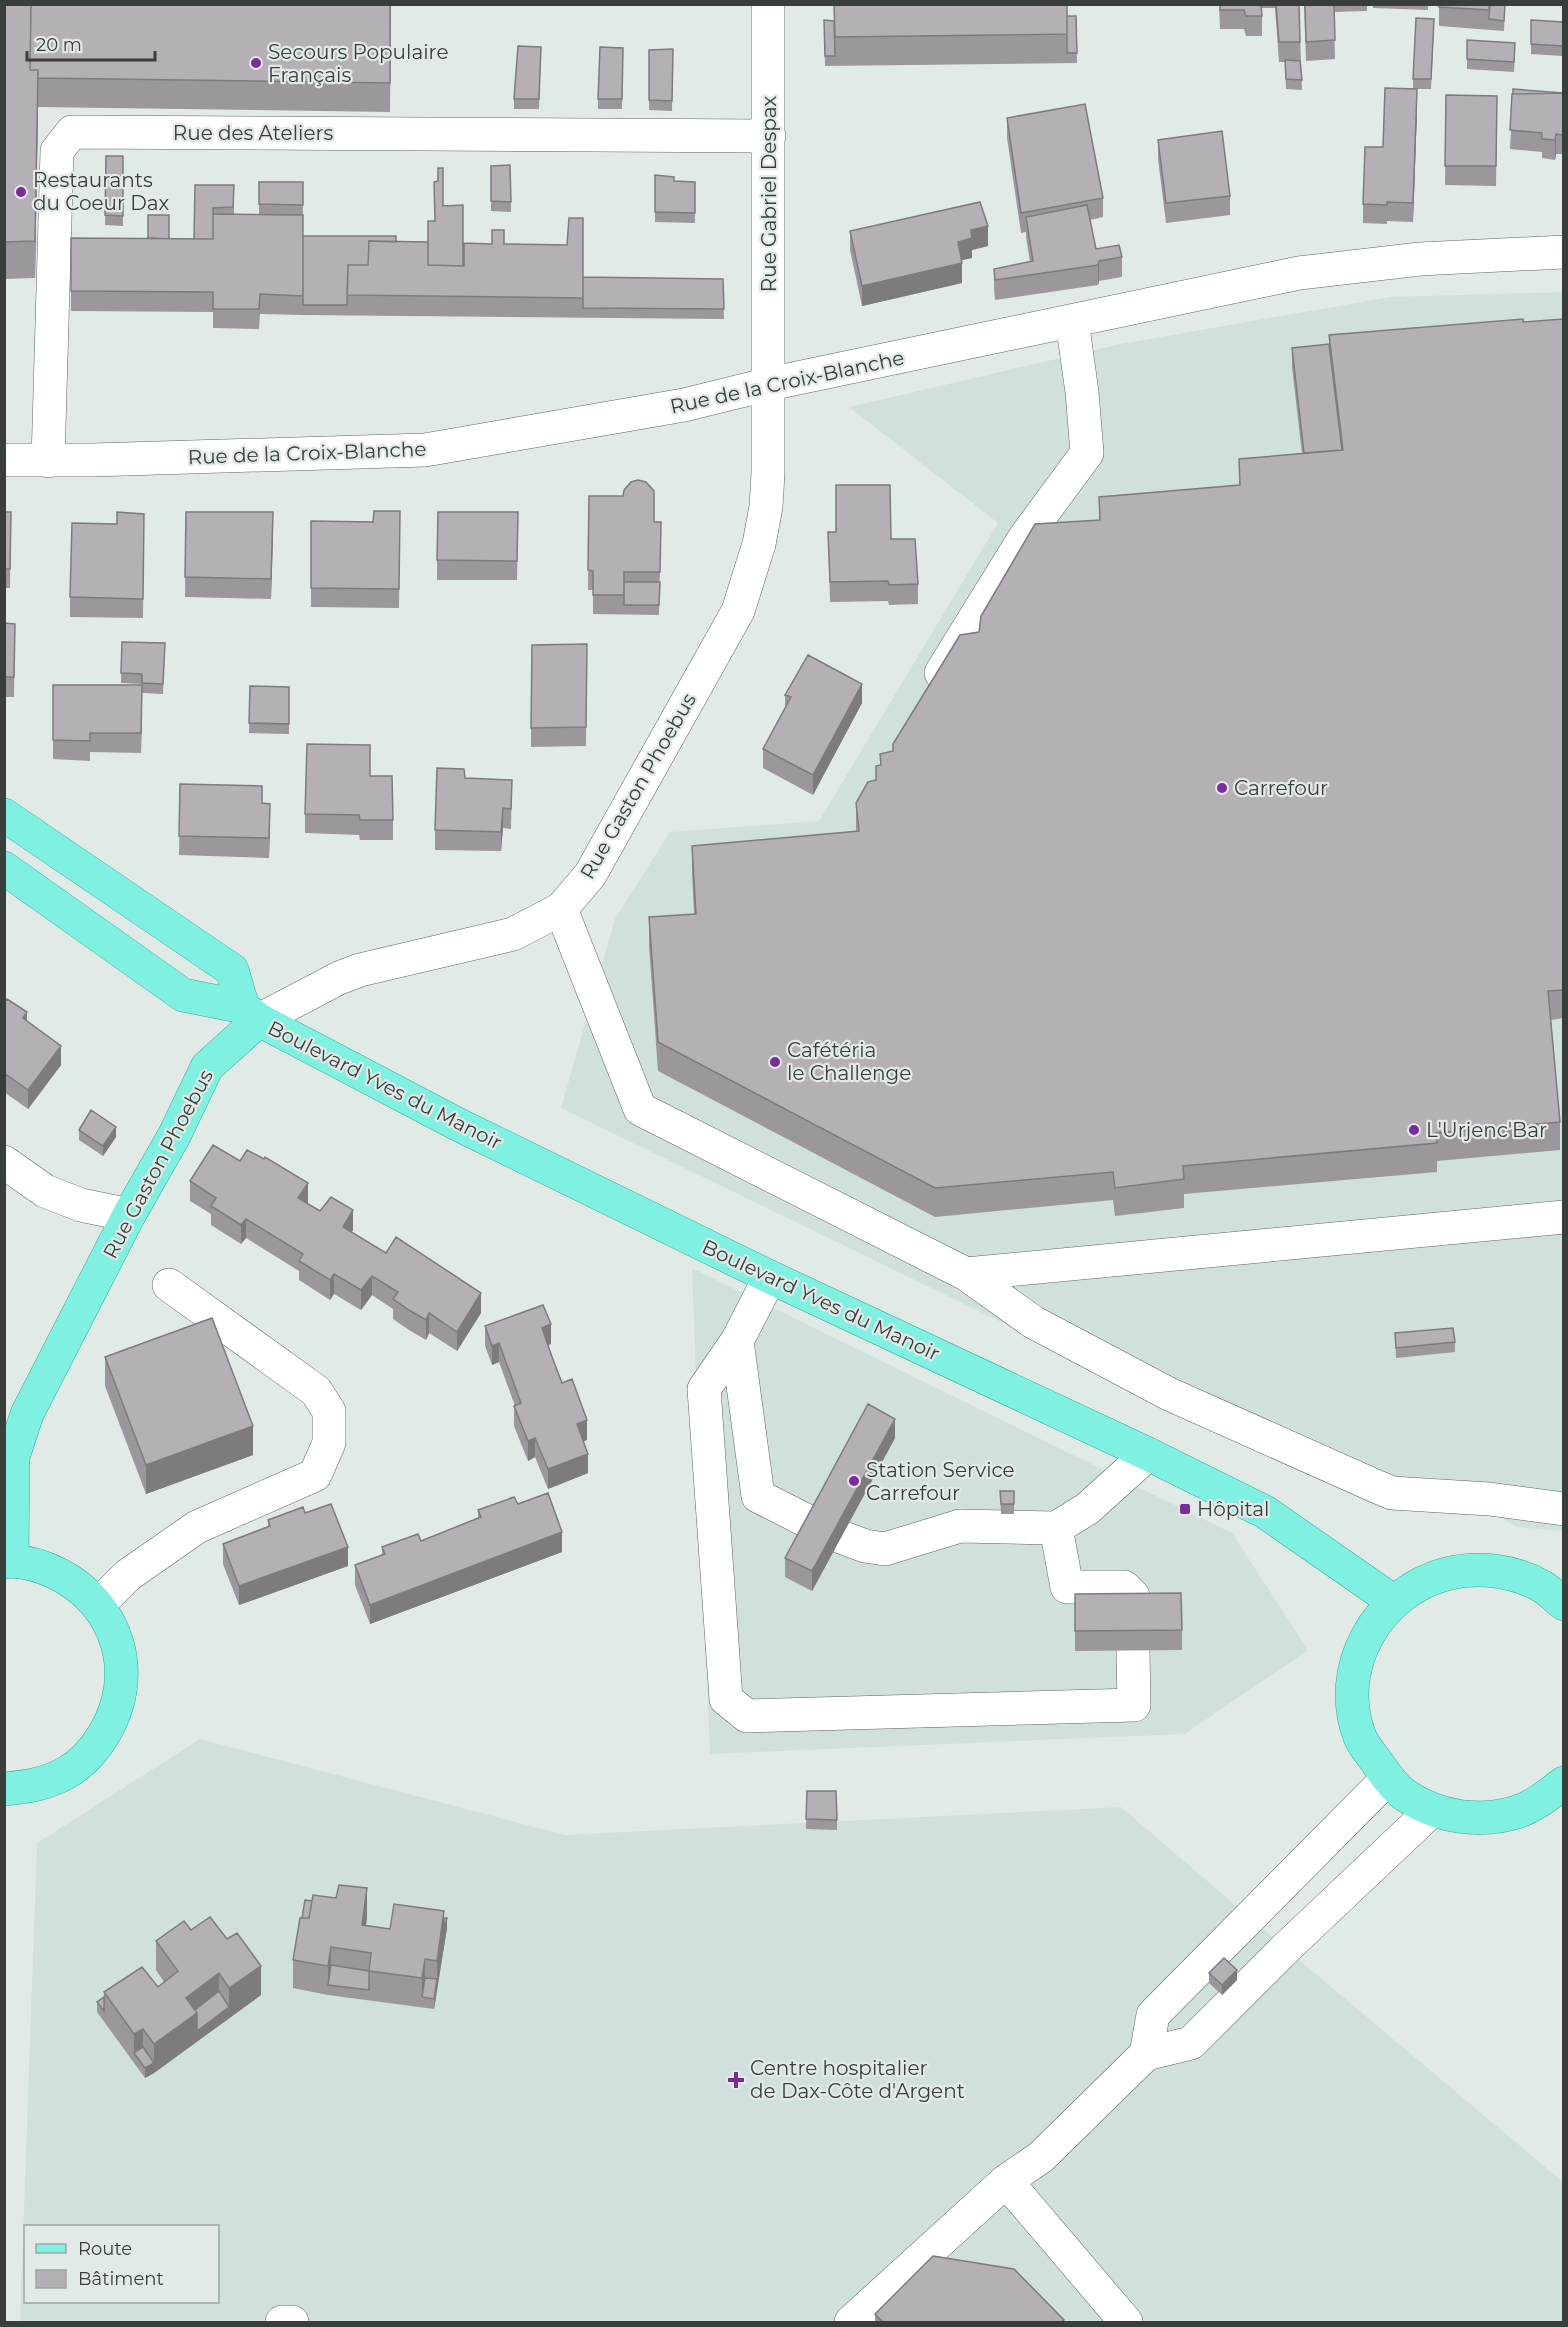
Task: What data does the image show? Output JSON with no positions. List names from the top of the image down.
{
  "streets": {
    "main road": ["Rue Gaston Phoebus", "Boulevard Yves du Manoir"],
    "street": ["Rue des Ateliers", "Rue Gabriel Despax", "Rue de la Croix-Blanche"]
  },
  "crossings": [
    ["Rue des Ateliers", "Rue Gabriel Despax"],
    ["Rue des Ateliers", "Rue de la Croix-Blanche"],
    ["Rue Gabriel Despax", "Rue de la Croix-Blanche"],
    ["Rue Gabriel Despax", "Rue Gaston Phoebus"],
    ["Rue de la Croix-Blanche", "Rue Gaston Phoebus"],
    ["Rue Gaston Phoebus", "Boulevard Yves du Manoir"]
  ],
  "places": {
    "other": [
      "Secours Populaire Français",
      "Restaurants du Coeur Dax",
      "Carrefour",
      "Cafétéria le Challenge",
      "L'Urjenc'Bar",
      "Station Service Carrefour"
    ],
    "transit": ["Hôpital"],
    "health": ["Centre hospitalier de Dax-Côte d'Argent"]
  },
  "legend": ["Route", "Bâtiment"],
  "scale_bar": "20 m"
}
